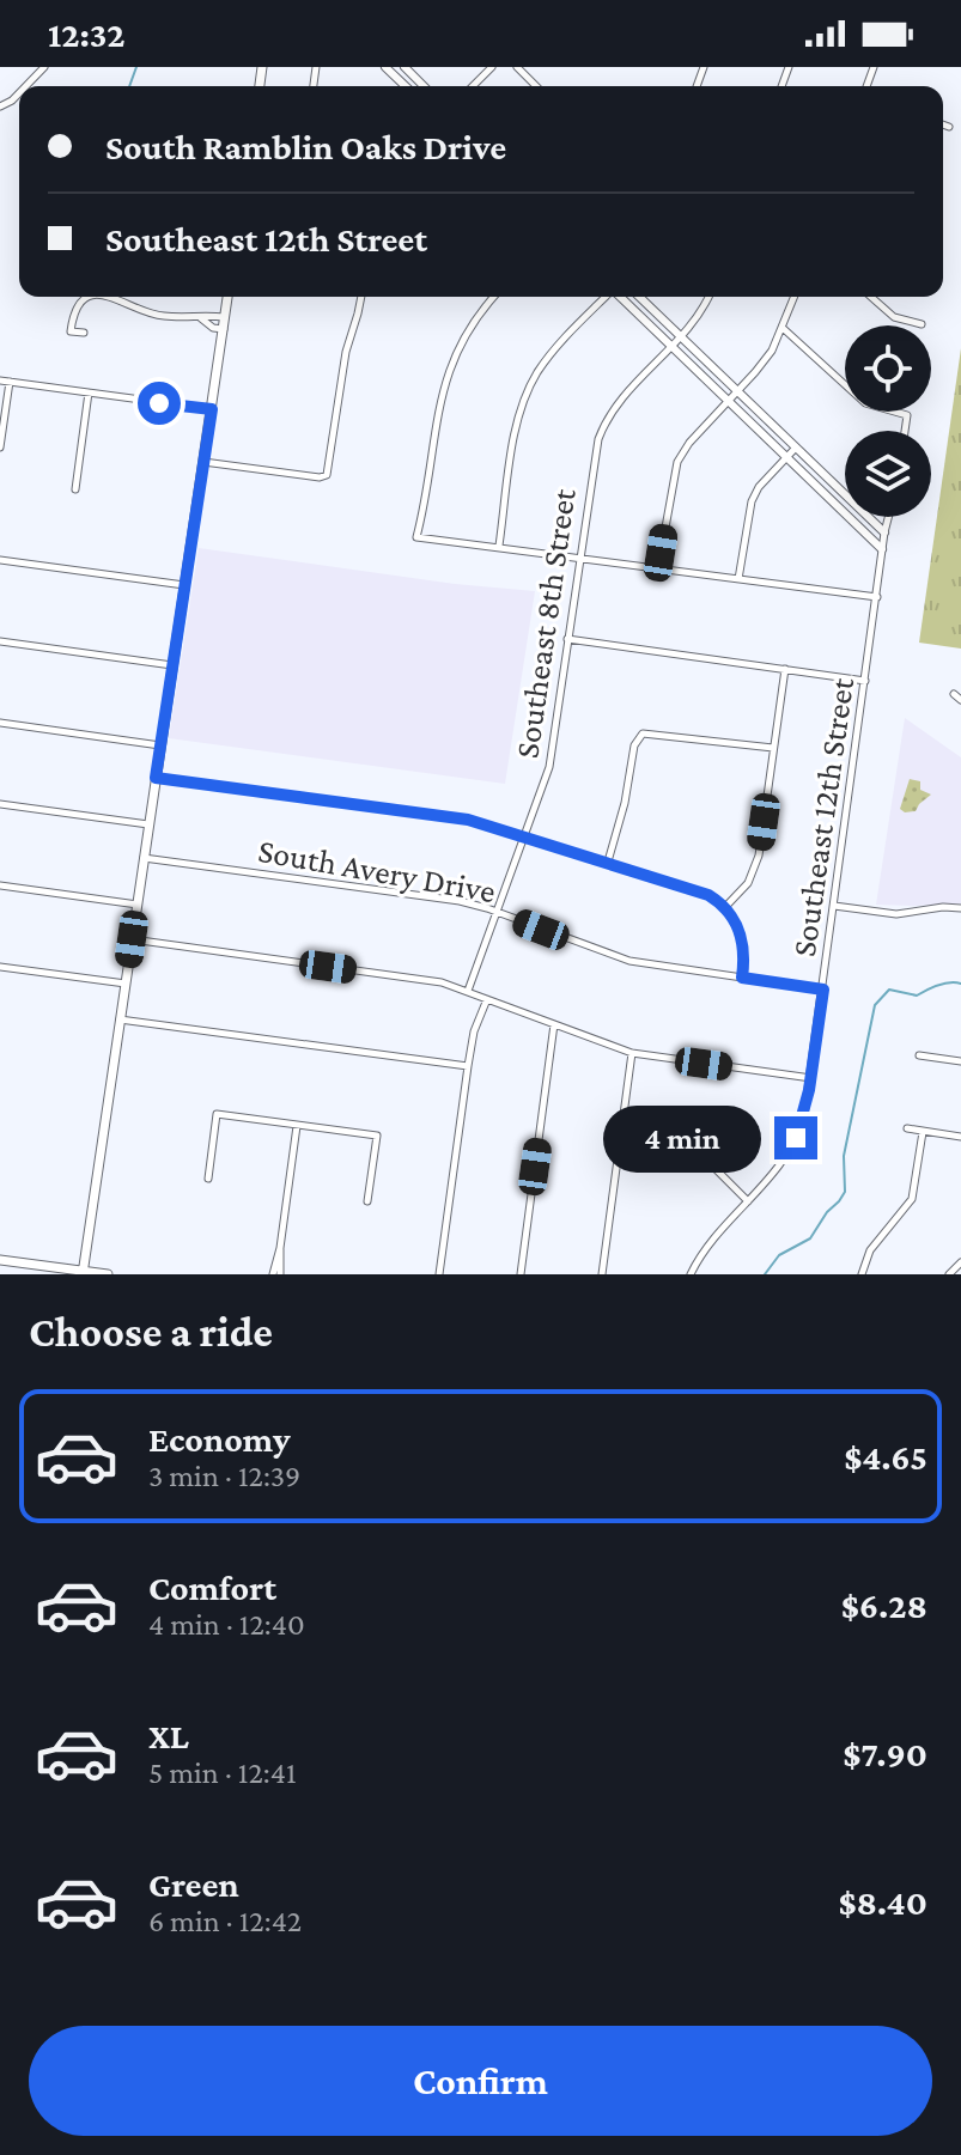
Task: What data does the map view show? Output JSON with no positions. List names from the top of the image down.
{
  "streets": {
    "street": ["Southeast 8th Street", "Southeast 12th Street", "South Avery Drive"]
  },
  "crossings": [
    ["Southeast 8th Street", "South Avery Drive"],
    ["Southeast 12th Street", "South Avery Drive"]
  ],
  "page": {
    "status": "12:32",
    "banner": ["South Ramblin Oaks Drive", "Southeast 12th Street"],
    "bubble": "4 min",
    "heading": "Choose a ride",
    "list": [
      {
        "name": "Economy",
        "note": "3 min · 12:39",
        "value": "$4.65"
      },
      {
        "name": "Comfort",
        "note": "4 min · 12:40",
        "value": "$6.28"
      },
      {
        "name": "XL",
        "note": "5 min · 12:41",
        "value": "$7.90"
      },
      {
        "name": "Green",
        "note": "6 min · 12:42",
        "value": "$8.40"
      }
    ],
    "buttons": "Confirm"
  }
}
